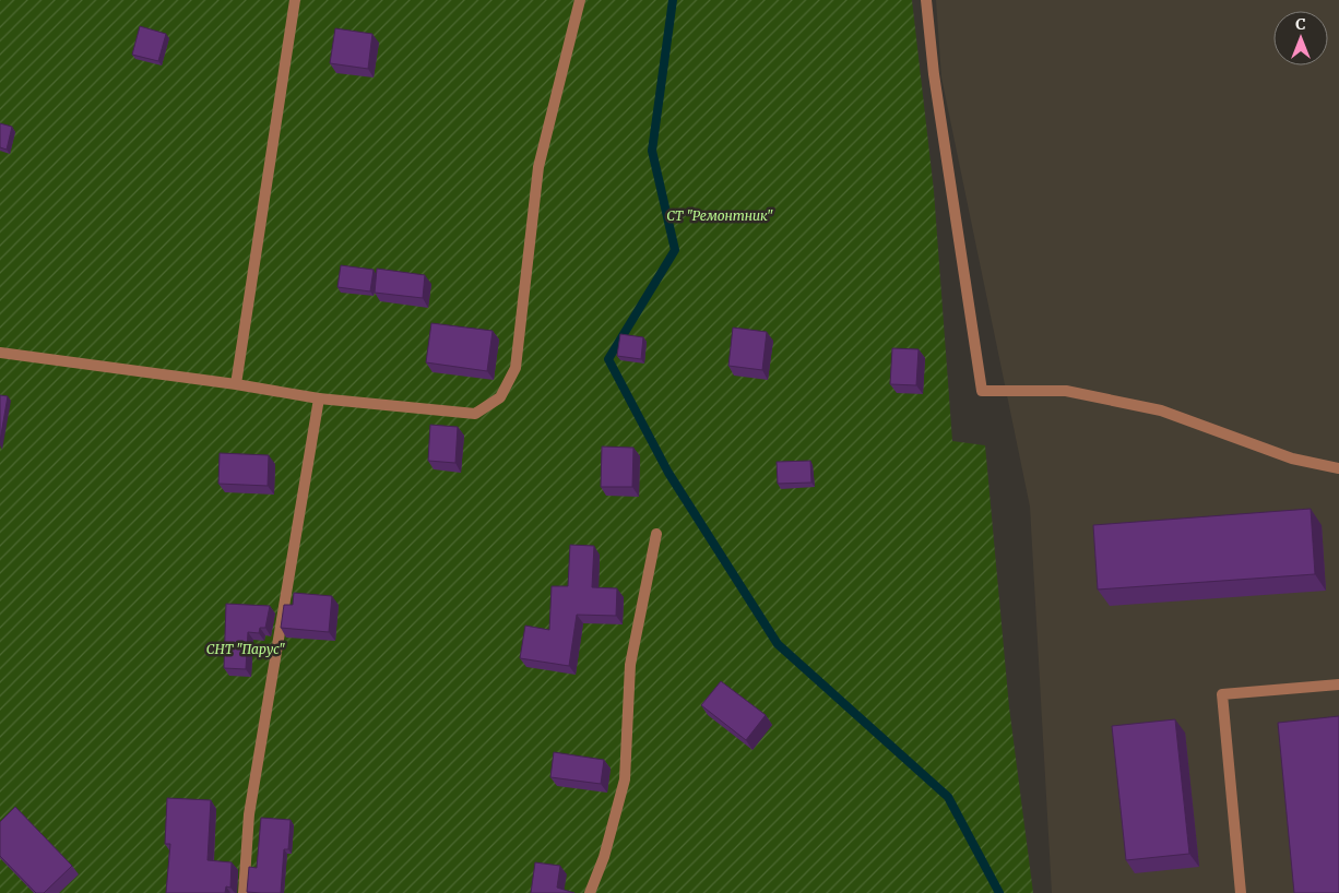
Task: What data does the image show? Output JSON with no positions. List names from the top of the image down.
{
  "parks": ["СТ \"Ремонтник\"", "СНТ \"Парус\""],
  "north": "top"
}
